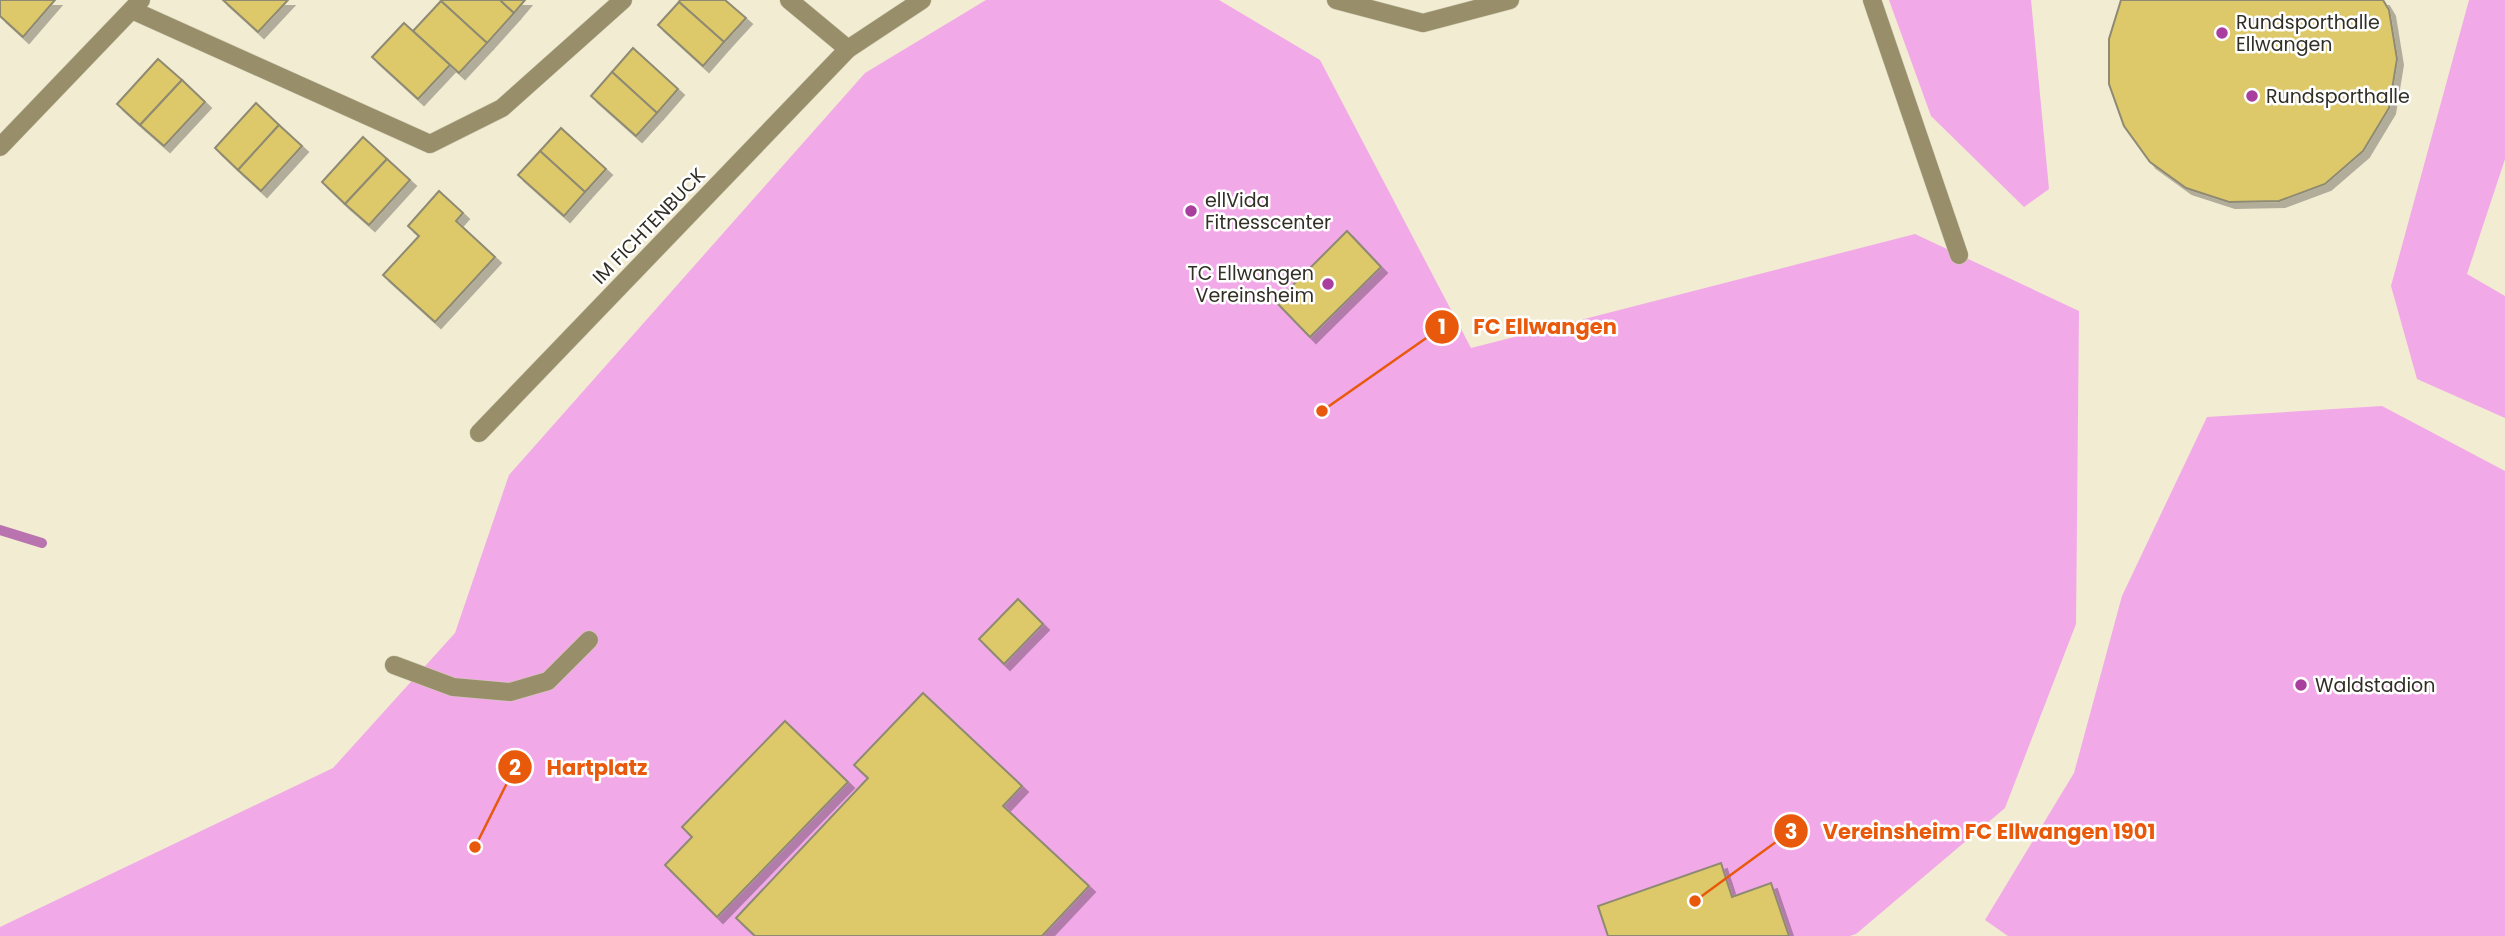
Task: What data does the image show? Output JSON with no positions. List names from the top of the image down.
{
  "streets": {
    "street": ["IM FICHTENBUCK"]
  },
  "places": [
    "Rundsporthalle Ellwangen",
    "Rundsporthalle",
    "ellVida Fitnesscenter",
    "TC Ellwangen Vereinsheim",
    "FC Ellwangen",
    "Waldstadion",
    "Hartplatz",
    "Vereinsheim FC Ellwangen 1901"
  ]
}
